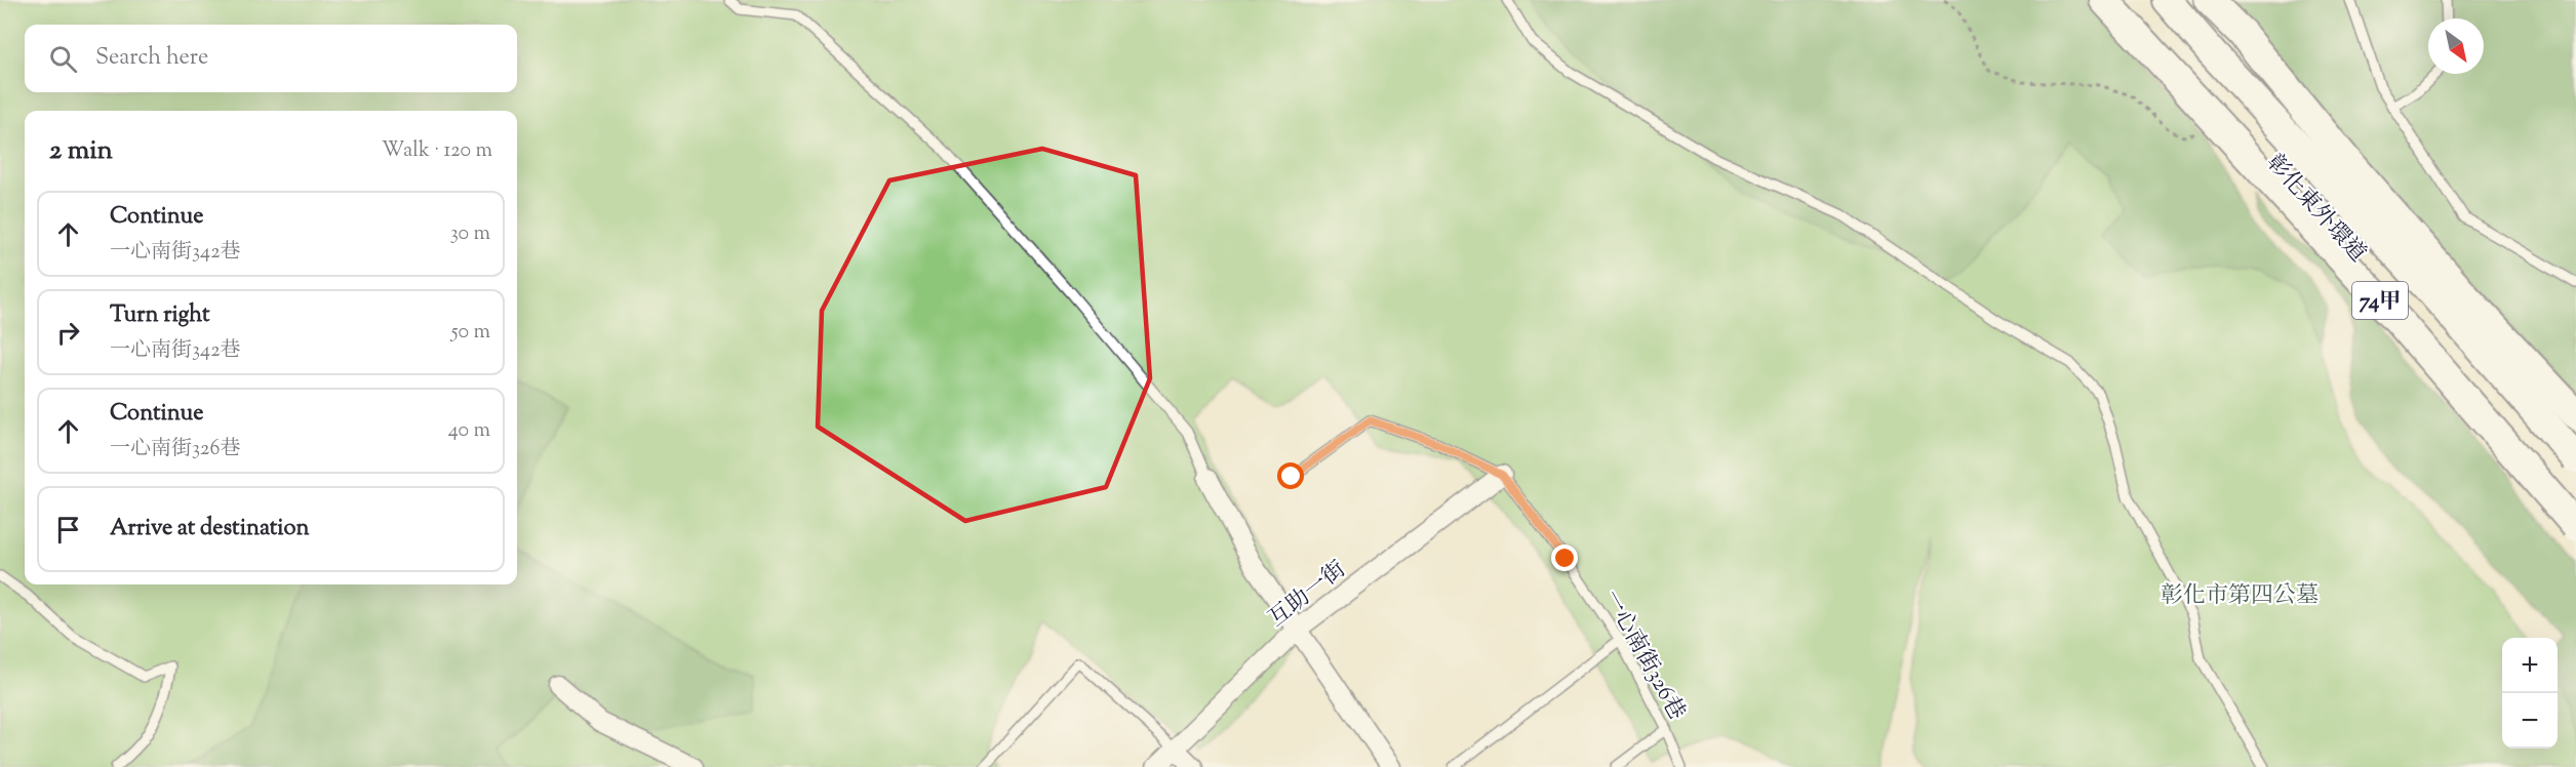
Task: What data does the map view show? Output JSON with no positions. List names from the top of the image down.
{
  "streets": {
    "main road": ["彰化東外環道", "74甲"],
    "street": ["互助一街"],
    "lane": ["一心南街326巷"]
  },
  "crossings": [
    ["彰化東外環道", "74甲"],
    ["互助一街", "一心南街326巷"]
  ],
  "parks": ["彰化市第四公墓"],
  "north": "bottom right",
  "page": {
    "search": "Search here",
    "heading": ["2 min", "Walk · 120 m"],
    "list": [
      ["Continue", "一心南街342巷", "30 m"],
      ["Turn right", "一心南街342巷", "50 m"],
      ["Continue", "一心南街326巷", "40 m"],
      "Arrive at destination"
    ],
    "map_buttons": ["+", "−"]
  }
}
